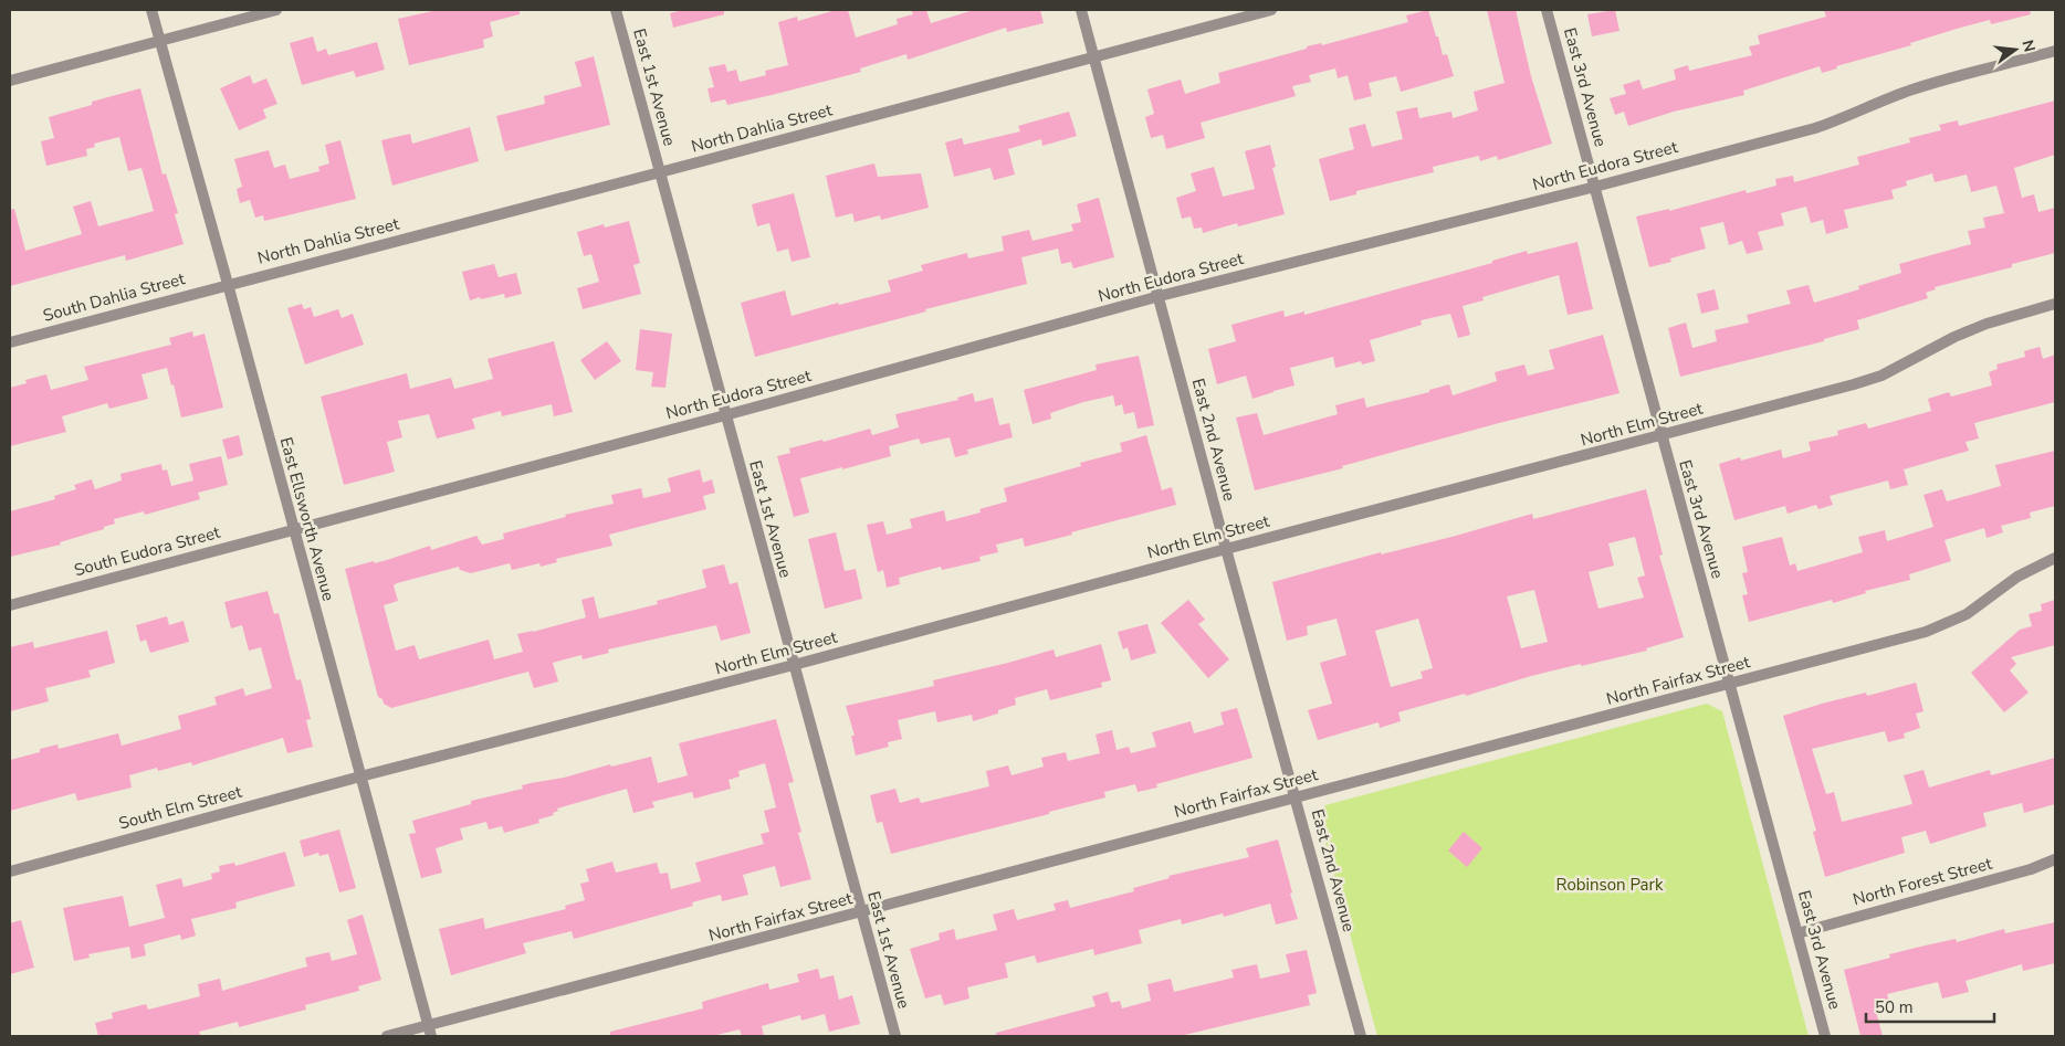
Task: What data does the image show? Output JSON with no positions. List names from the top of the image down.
{
  "streets": {
    "street": [
      "East 1st Avenue",
      "East 3rd Avenue",
      "North Dahlia Street",
      "North Eudora Street",
      "South Dahlia Street",
      "North Elm Street",
      "East 2nd Avenue",
      "East Ellsworth Avenue",
      "South Eudora Street",
      "North Fairfax Street",
      "South Elm Street",
      "North Forest Street"
    ]
  },
  "crossings": [
    ["East 1st Avenue", "North Dahlia Street"],
    ["East 1st Avenue", "North Eudora Street"],
    ["East 1st Avenue", "North Elm Street"],
    ["East 1st Avenue", "North Fairfax Street"],
    ["East 3rd Avenue", "North Eudora Street"],
    ["East 3rd Avenue", "North Elm Street"],
    ["East 3rd Avenue", "North Fairfax Street"],
    ["East 3rd Avenue", "North Forest Street"],
    ["North Dahlia Street", "South Dahlia Street"],
    ["North Dahlia Street", "East 2nd Avenue"],
    ["North Dahlia Street", "East Ellsworth Avenue"],
    ["North Eudora Street", "East 2nd Avenue"],
    ["North Eudora Street", "East Ellsworth Avenue"],
    ["North Eudora Street", "South Eudora Street"],
    ["South Dahlia Street", "East Ellsworth Avenue"],
    ["North Elm Street", "East 2nd Avenue"],
    ["North Elm Street", "East Ellsworth Avenue"],
    ["North Elm Street", "South Elm Street"],
    ["East 2nd Avenue", "North Fairfax Street"],
    ["East Ellsworth Avenue", "South Eudora Street"],
    ["East Ellsworth Avenue", "North Fairfax Street"],
    ["East Ellsworth Avenue", "South Elm Street"]
  ],
  "parks": ["Robinson Park"],
  "scale_bar": "50 m",
  "north": "right"
}
